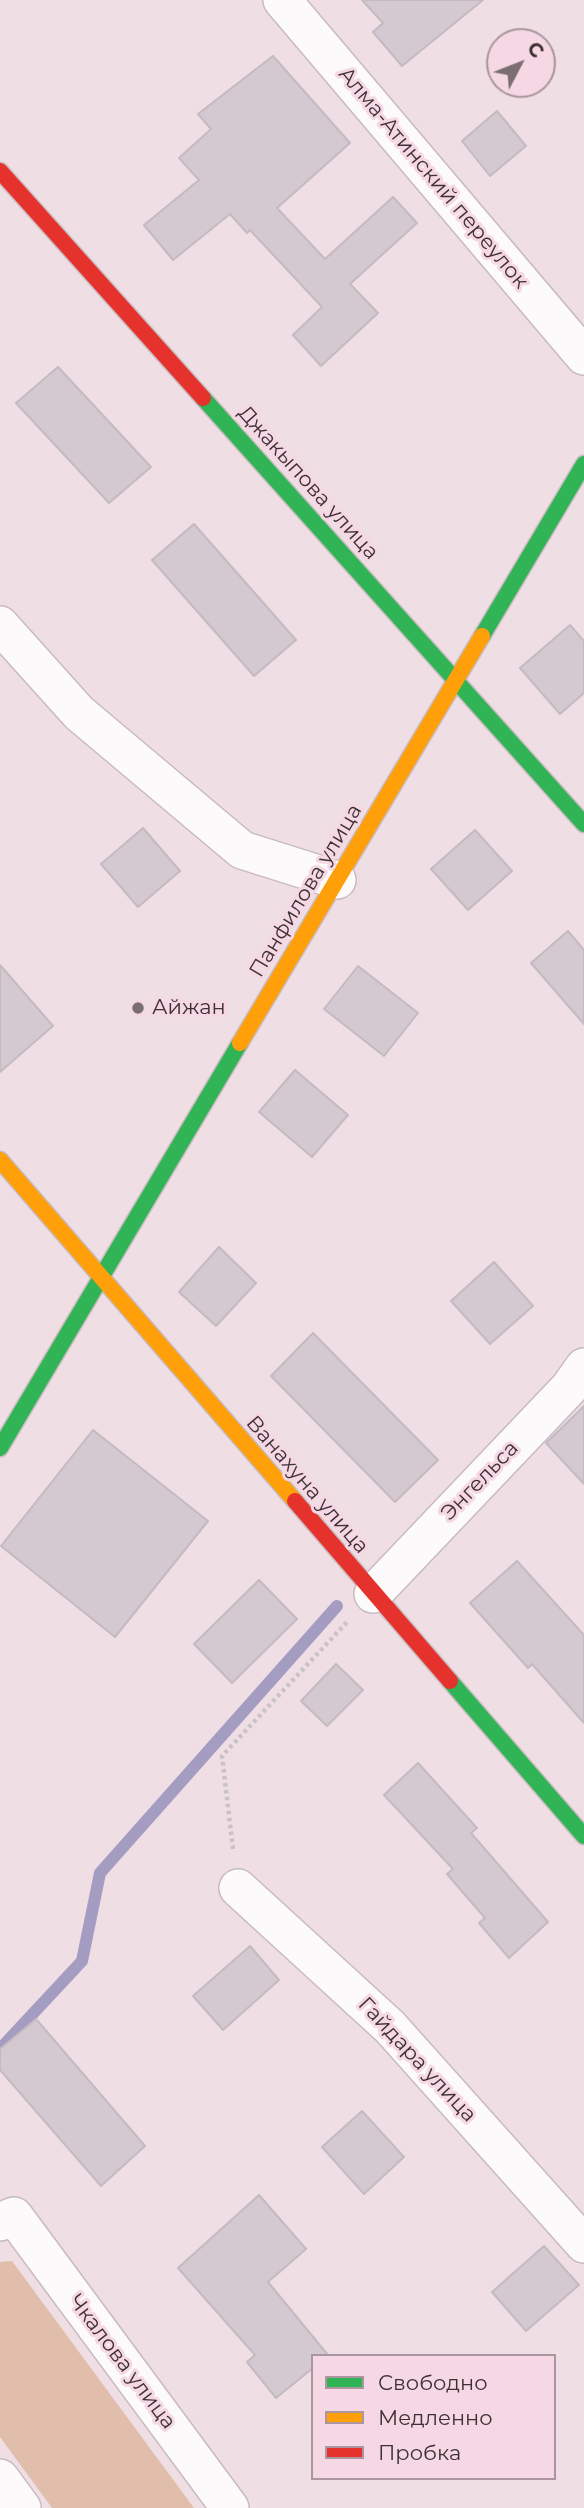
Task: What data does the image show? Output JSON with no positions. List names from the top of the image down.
{
  "streets": {
    "street": [
      "Алма-Атинский переулок",
      "Джакыпова улица",
      "Панфилова улица",
      "Энгельса",
      "Ванахуна улица",
      "Гайдара улица",
      "Чкалова улица"
    ]
  },
  "crossings": [
    ["Джакыпова улица", "Панфилова улица"],
    ["Панфилова улица", "Ванахуна улица"],
    ["Энгельса", "Ванахуна улица"]
  ],
  "places": ["Айжан"],
  "legend": ["Свободно", "Медленно", "Пробка"],
  "north": "top right"
}
